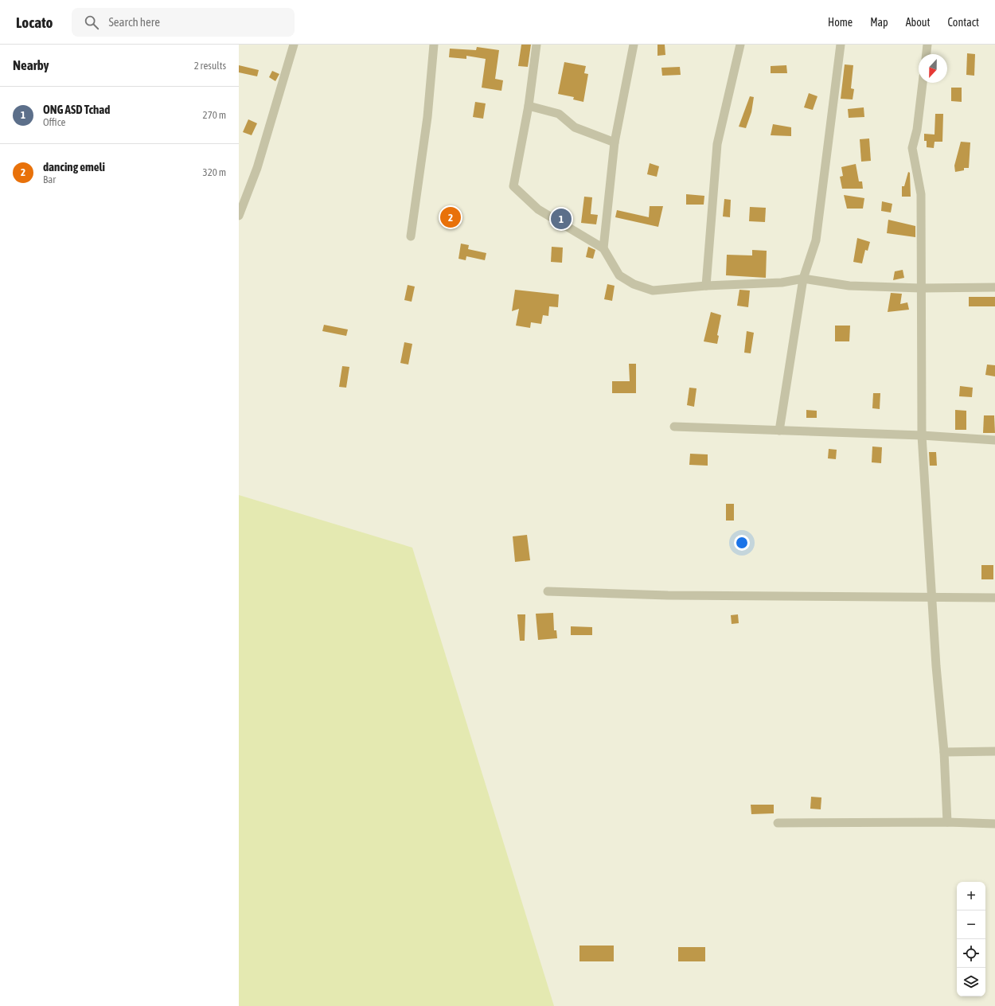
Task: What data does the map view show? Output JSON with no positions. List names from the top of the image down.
{
  "north": "bottom",
  "page": {
    "header": "Locato",
    "search": "Search here",
    "nav": [
      "Home",
      "Map",
      "About",
      "Contact"
    ],
    "heading": ["Nearby", "2 results"],
    "list": [
      {
        "mark": "1",
        "name": "ONG ASD Tchad",
        "note": "Office",
        "value": "270 m"
      },
      {
        "mark": "2",
        "name": "dancing emeli",
        "note": "Bar",
        "value": "320 m"
      }
    ],
    "pins": ["2", "1"],
    "map_buttons": ["+", "−"]
  }
}
